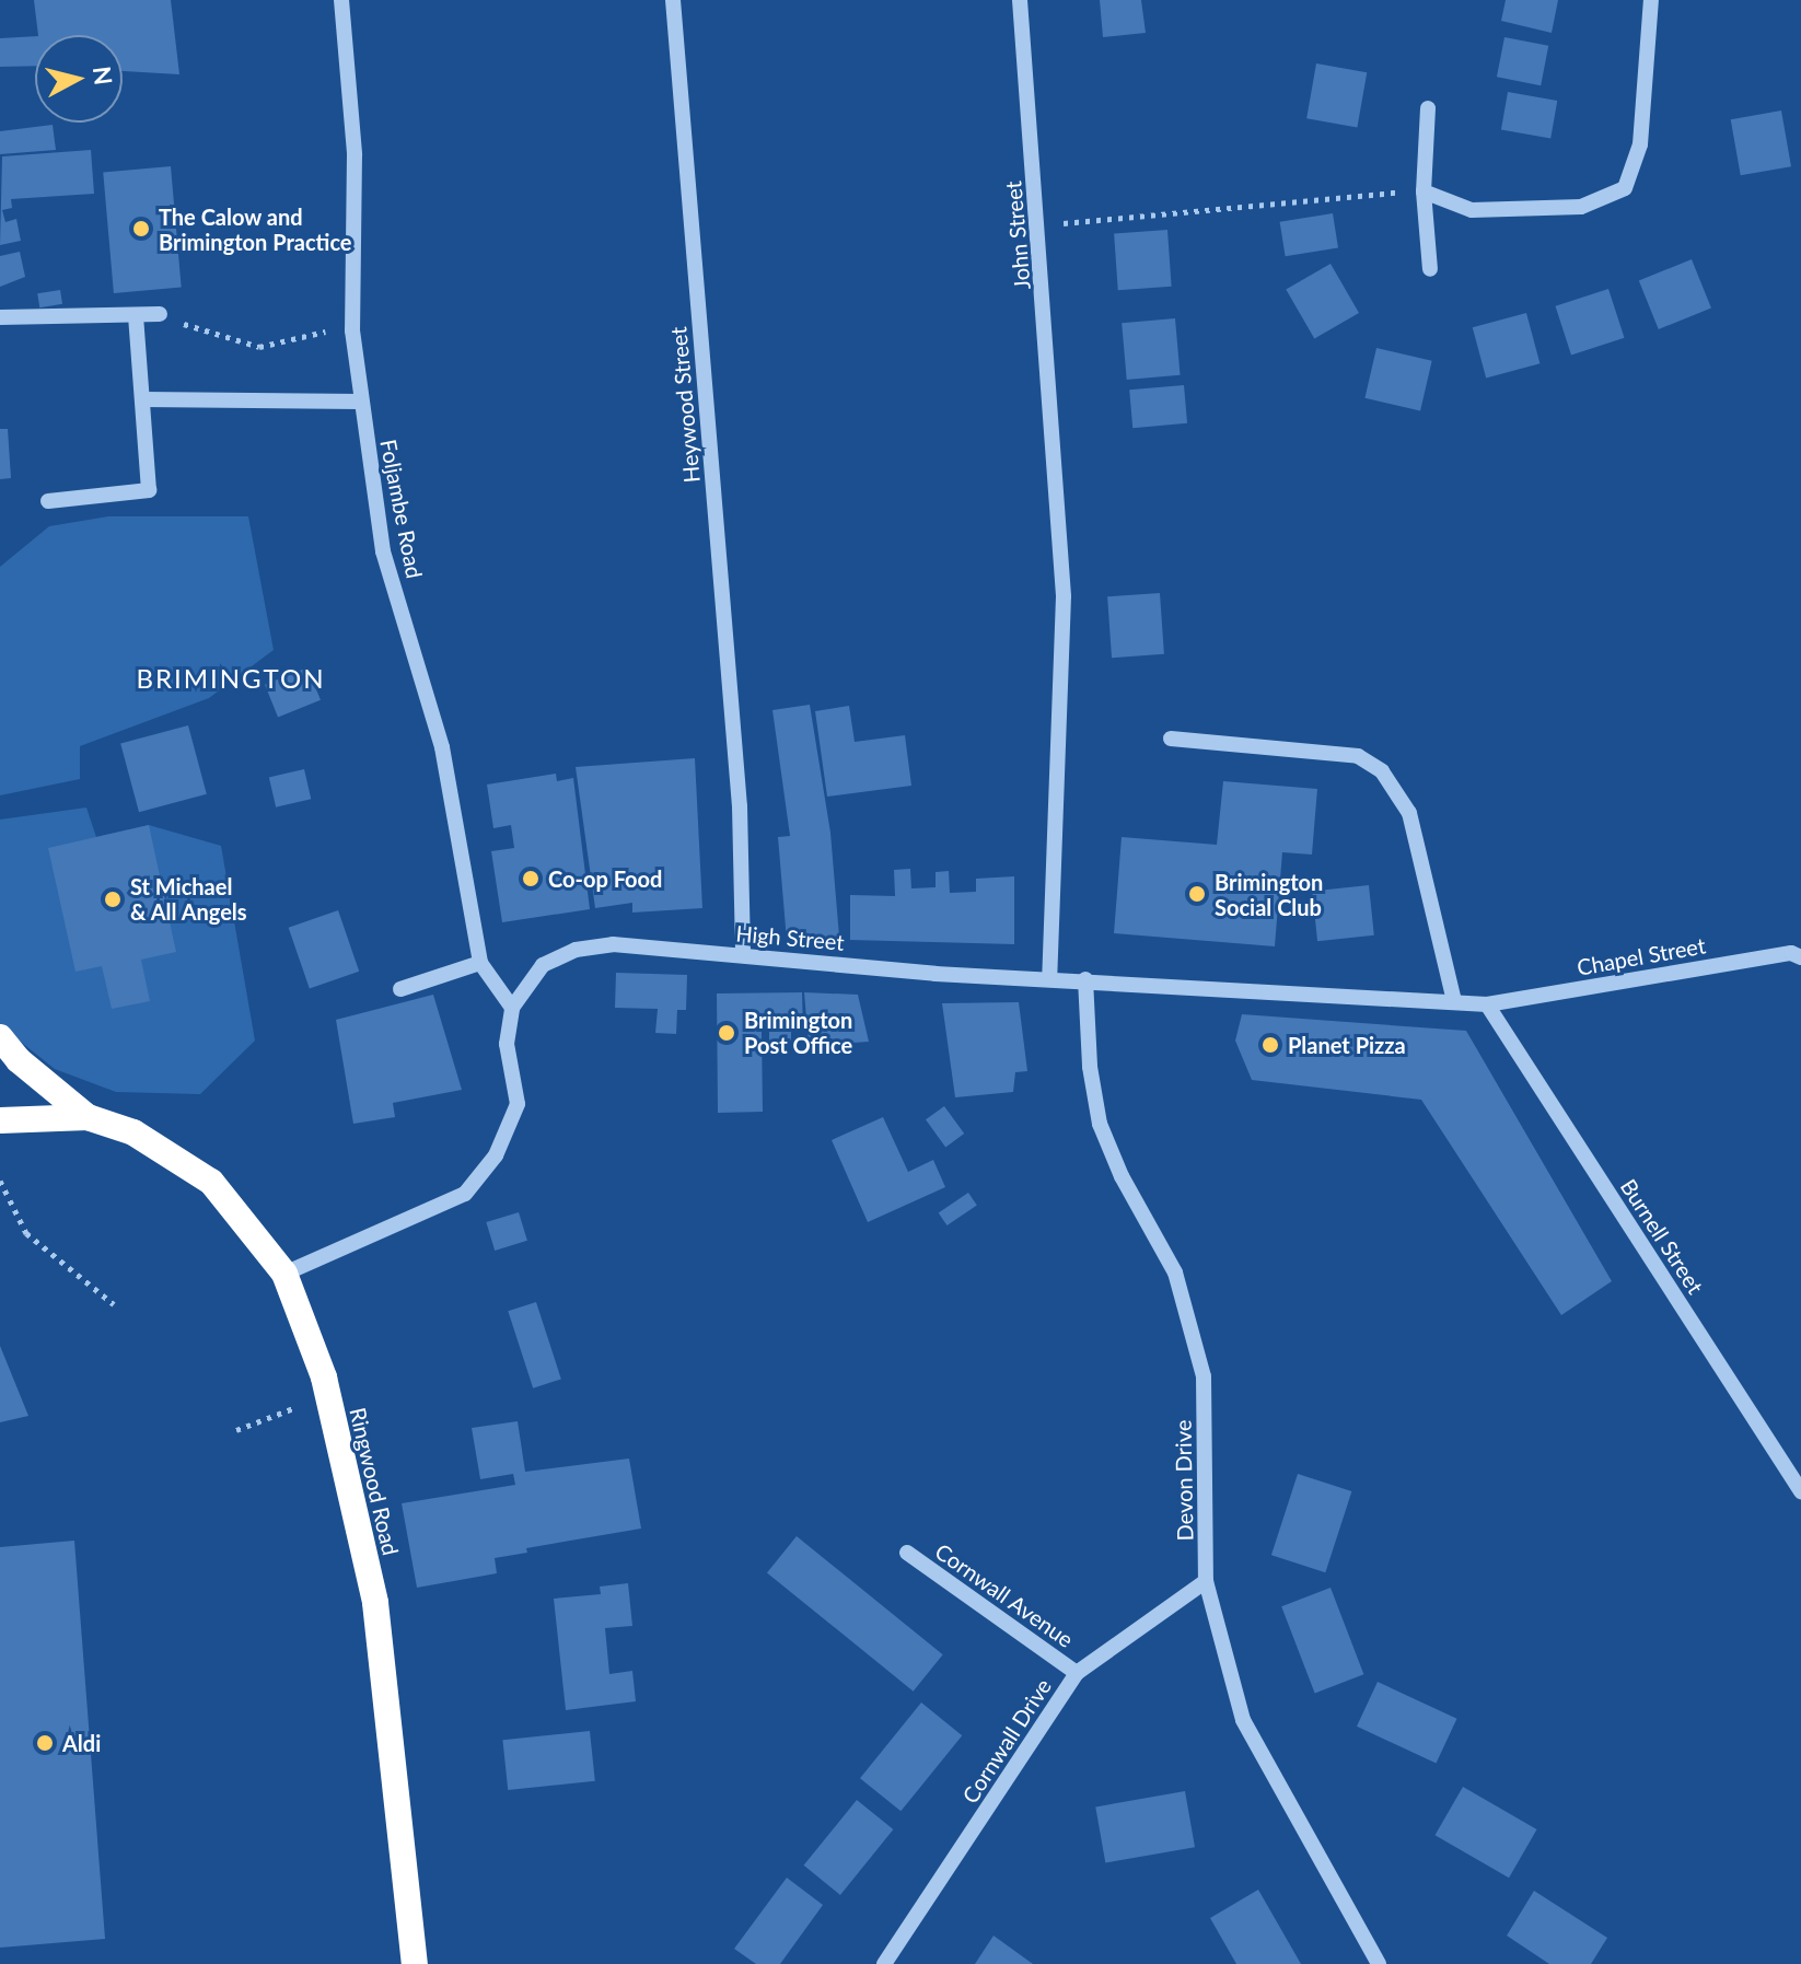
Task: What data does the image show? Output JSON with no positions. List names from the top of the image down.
{
  "streets": {
    "highway": ["Ringwood Road"],
    "street": [
      "John Street",
      "Heywood Street",
      "Foljambe Road",
      "High Street",
      "Chapel Street",
      "Burnell Street",
      "Devon Drive",
      "Cornwall Avenue",
      "Cornwall Drive"
    ]
  },
  "crossings": [
    ["John Street", "High Street"],
    ["Heywood Street", "High Street"],
    ["Foljambe Road", "High Street"],
    ["High Street", "Chapel Street"],
    ["High Street", "Burnell Street"],
    ["High Street", "Devon Drive"],
    ["Chapel Street", "Burnell Street"],
    ["Devon Drive", "Cornwall Drive"],
    ["Cornwall Avenue", "Cornwall Drive"]
  ],
  "districts": ["BRIMINGTON"],
  "places": [
    "The Calow and Brimington Practice",
    "Co-op Food",
    "Brimington Social Club",
    "St Michael & All Angels",
    "Brimington Post Office",
    "Planet Pizza",
    "Aldi"
  ],
  "north": "right"
}
